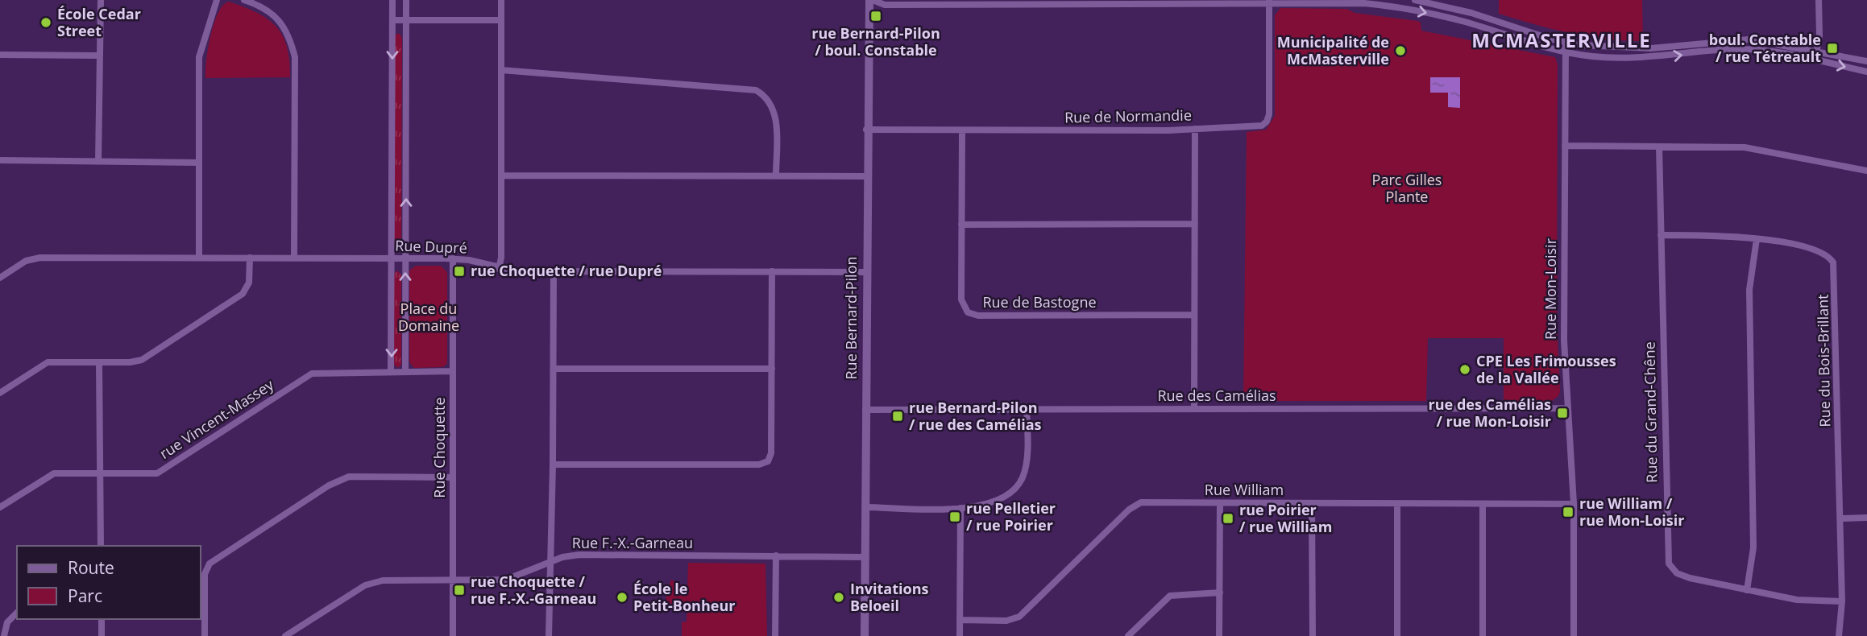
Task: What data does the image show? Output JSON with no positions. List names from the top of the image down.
{
  "streets": {
    "main road": ["Rue Bernard-Pilon"],
    "street": [
      "Rue de Normandie",
      "Rue Dupré",
      "Rue Mon-Loisir",
      "Rue de Bastogne",
      "Rue du Bois-Brillant",
      "Rue des Camélias",
      "Rue du Grand-Chêne",
      "rue Vincent-Massey",
      "Rue Choquette",
      "Rue William",
      "Rue F.-X.-Garneau"
    ]
  },
  "crossings": [
    ["Rue de Normandie", "Rue de Bastogne"],
    ["Rue de Normandie", "Rue Bernard-Pilon"],
    ["Rue Dupré", "Rue Bernard-Pilon"],
    ["Rue Dupré", "Rue Choquette"],
    ["Rue Mon-Loisir", "Rue des Camélias"],
    ["Rue Mon-Loisir", "Rue William"],
    ["Rue Bernard-Pilon", "Rue des Camélias"],
    ["Rue Bernard-Pilon", "Rue F.-X.-Garneau"],
    ["Rue du Bois-Brillant", "Rue du Grand-Chêne"],
    ["rue Vincent-Massey", "Rue Choquette"],
    ["Rue Choquette", "Rue F.-X.-Garneau"]
  ],
  "districts": ["MCMASTERVILLE"],
  "parks": ["Parc Gilles Plante", "Place du Domaine"],
  "places": {
    "transit": [
      "rue Bernard-Pilon / boul. Constable",
      "boul. Constable / rue Tétreault",
      "rue Choquette / rue Dupré",
      "rue des Camélias / rue Mon-Loisir",
      "rue Bernard-Pilon / rue des Camélias",
      "rue William / rue Mon-Loisir",
      "rue Pelletier / rue Poirier",
      "rue Poirier / rue William",
      "rue Choquette / rue F.-X.-Garneau"
    ],
    "other": [
      "École Cedar Street",
      "Municipalité de McMasterville",
      "CPE Les Frimousses de la Vallée",
      "École le Petit-Bonheur",
      "Invitations Beloeil"
    ]
  },
  "legend": ["Route", "Parc"]
}
